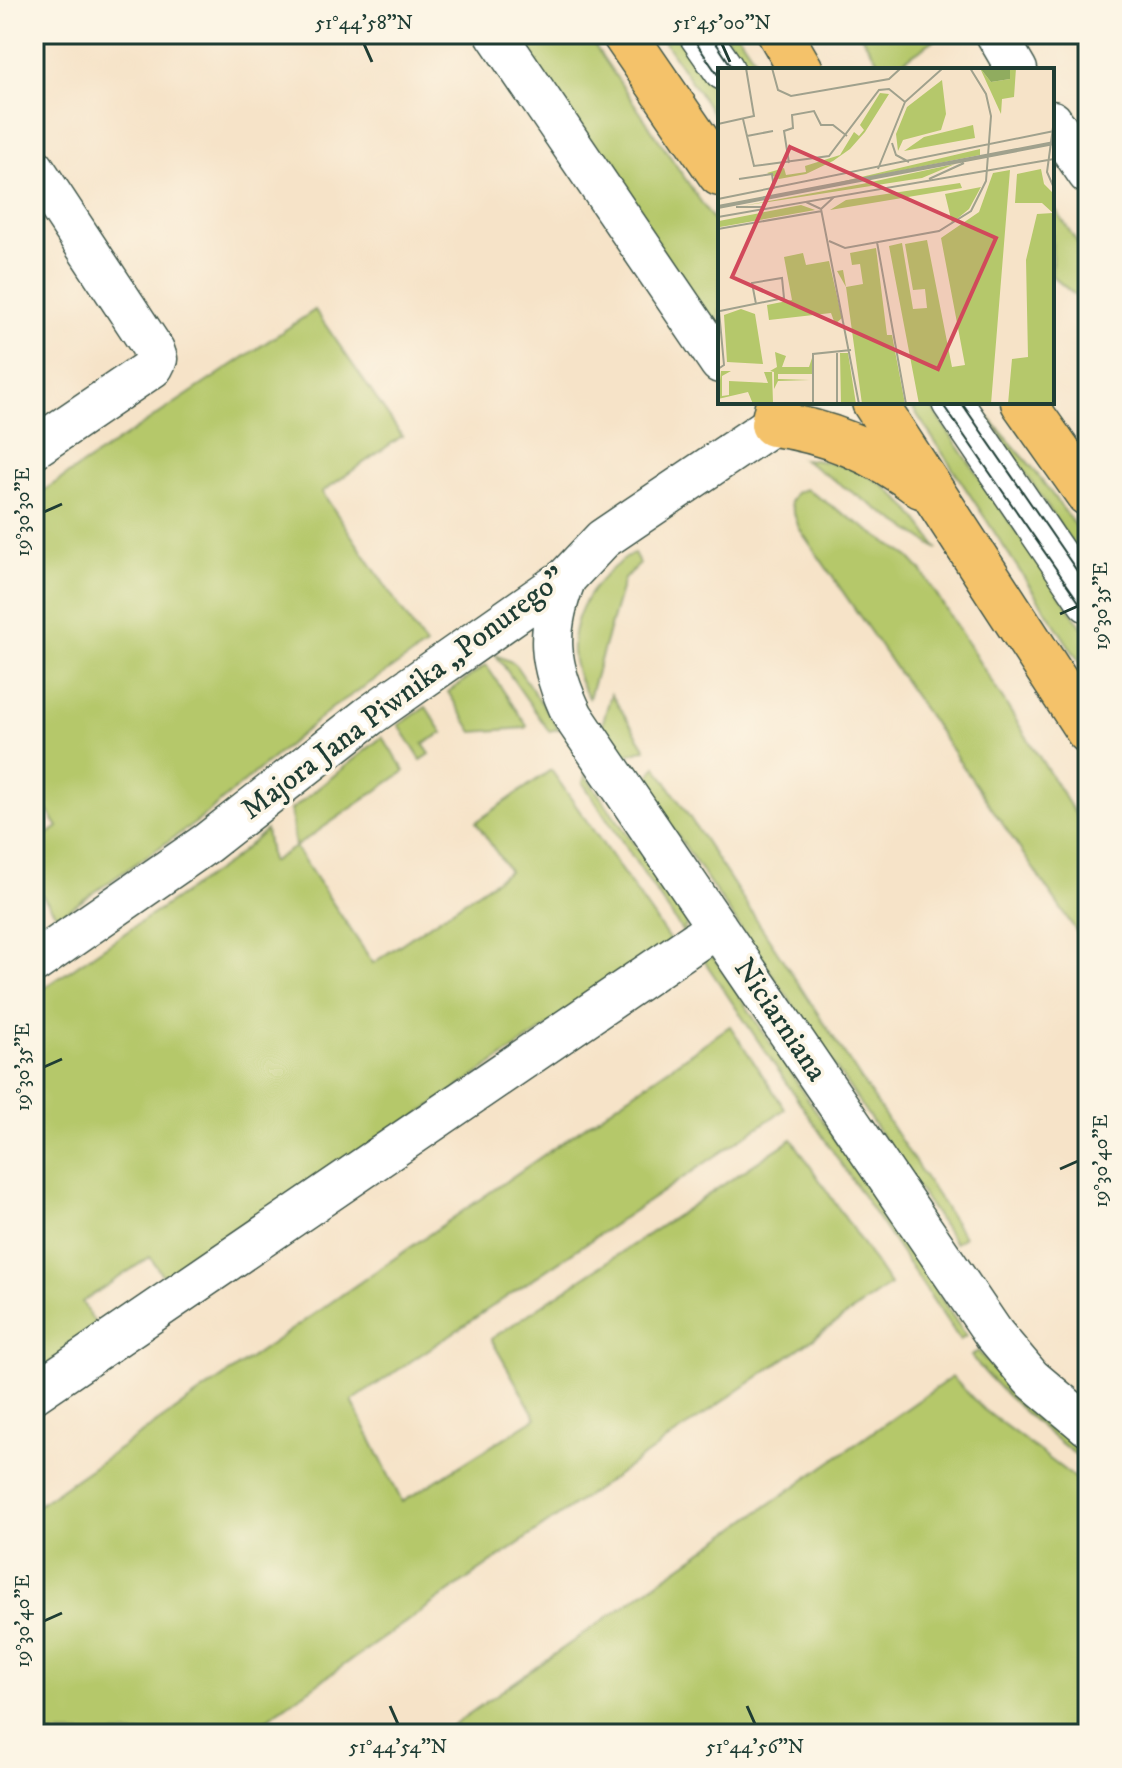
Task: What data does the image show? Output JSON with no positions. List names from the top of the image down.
{
  "streets": {
    "street": ["Majora Jana Piwnika „Ponurego”", "Niciarniana"]
  },
  "crossings": [
    ["Majora Jana Piwnika „Ponurego”", "Niciarniana"]
  ],
  "coordinates": [
    "51°44'58\"N",
    "51°45'00\"N",
    "19°30'30\"E",
    "19°30'35\"E",
    "19°30'40\"E",
    "51°44'54\"N",
    "51°44'56\"N"
  ]
}
